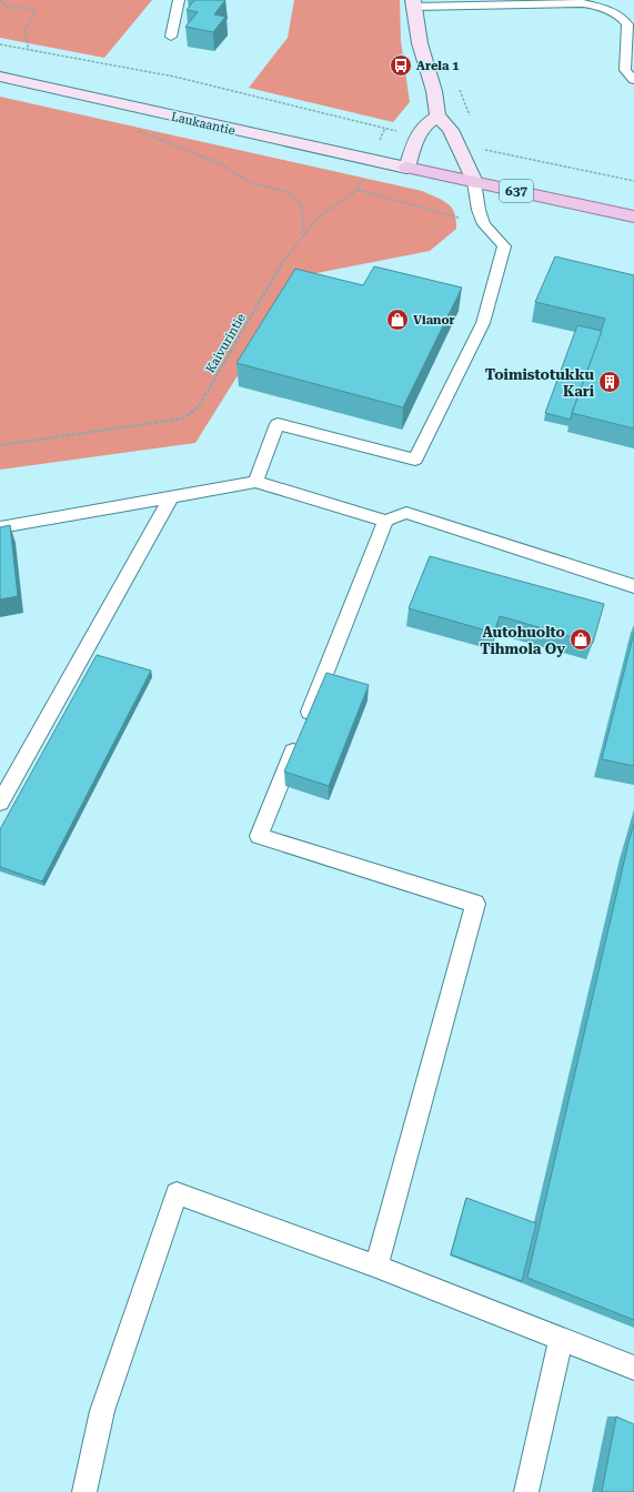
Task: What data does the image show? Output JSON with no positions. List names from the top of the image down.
{
  "streets": {
    "main road": ["Laukaantie", "637"],
    "path": ["Kaivurintie"]
  },
  "crossings": [
    ["Laukaantie", "637"],
    ["Laukaantie", "Kaivurintie"]
  ],
  "places": {
    "bus stop": ["Arela 1"],
    "shop": ["Vianor", "Autohuolto Tihmola Oy"],
    "building": ["Toimistotukku Kari"]
  }
}
